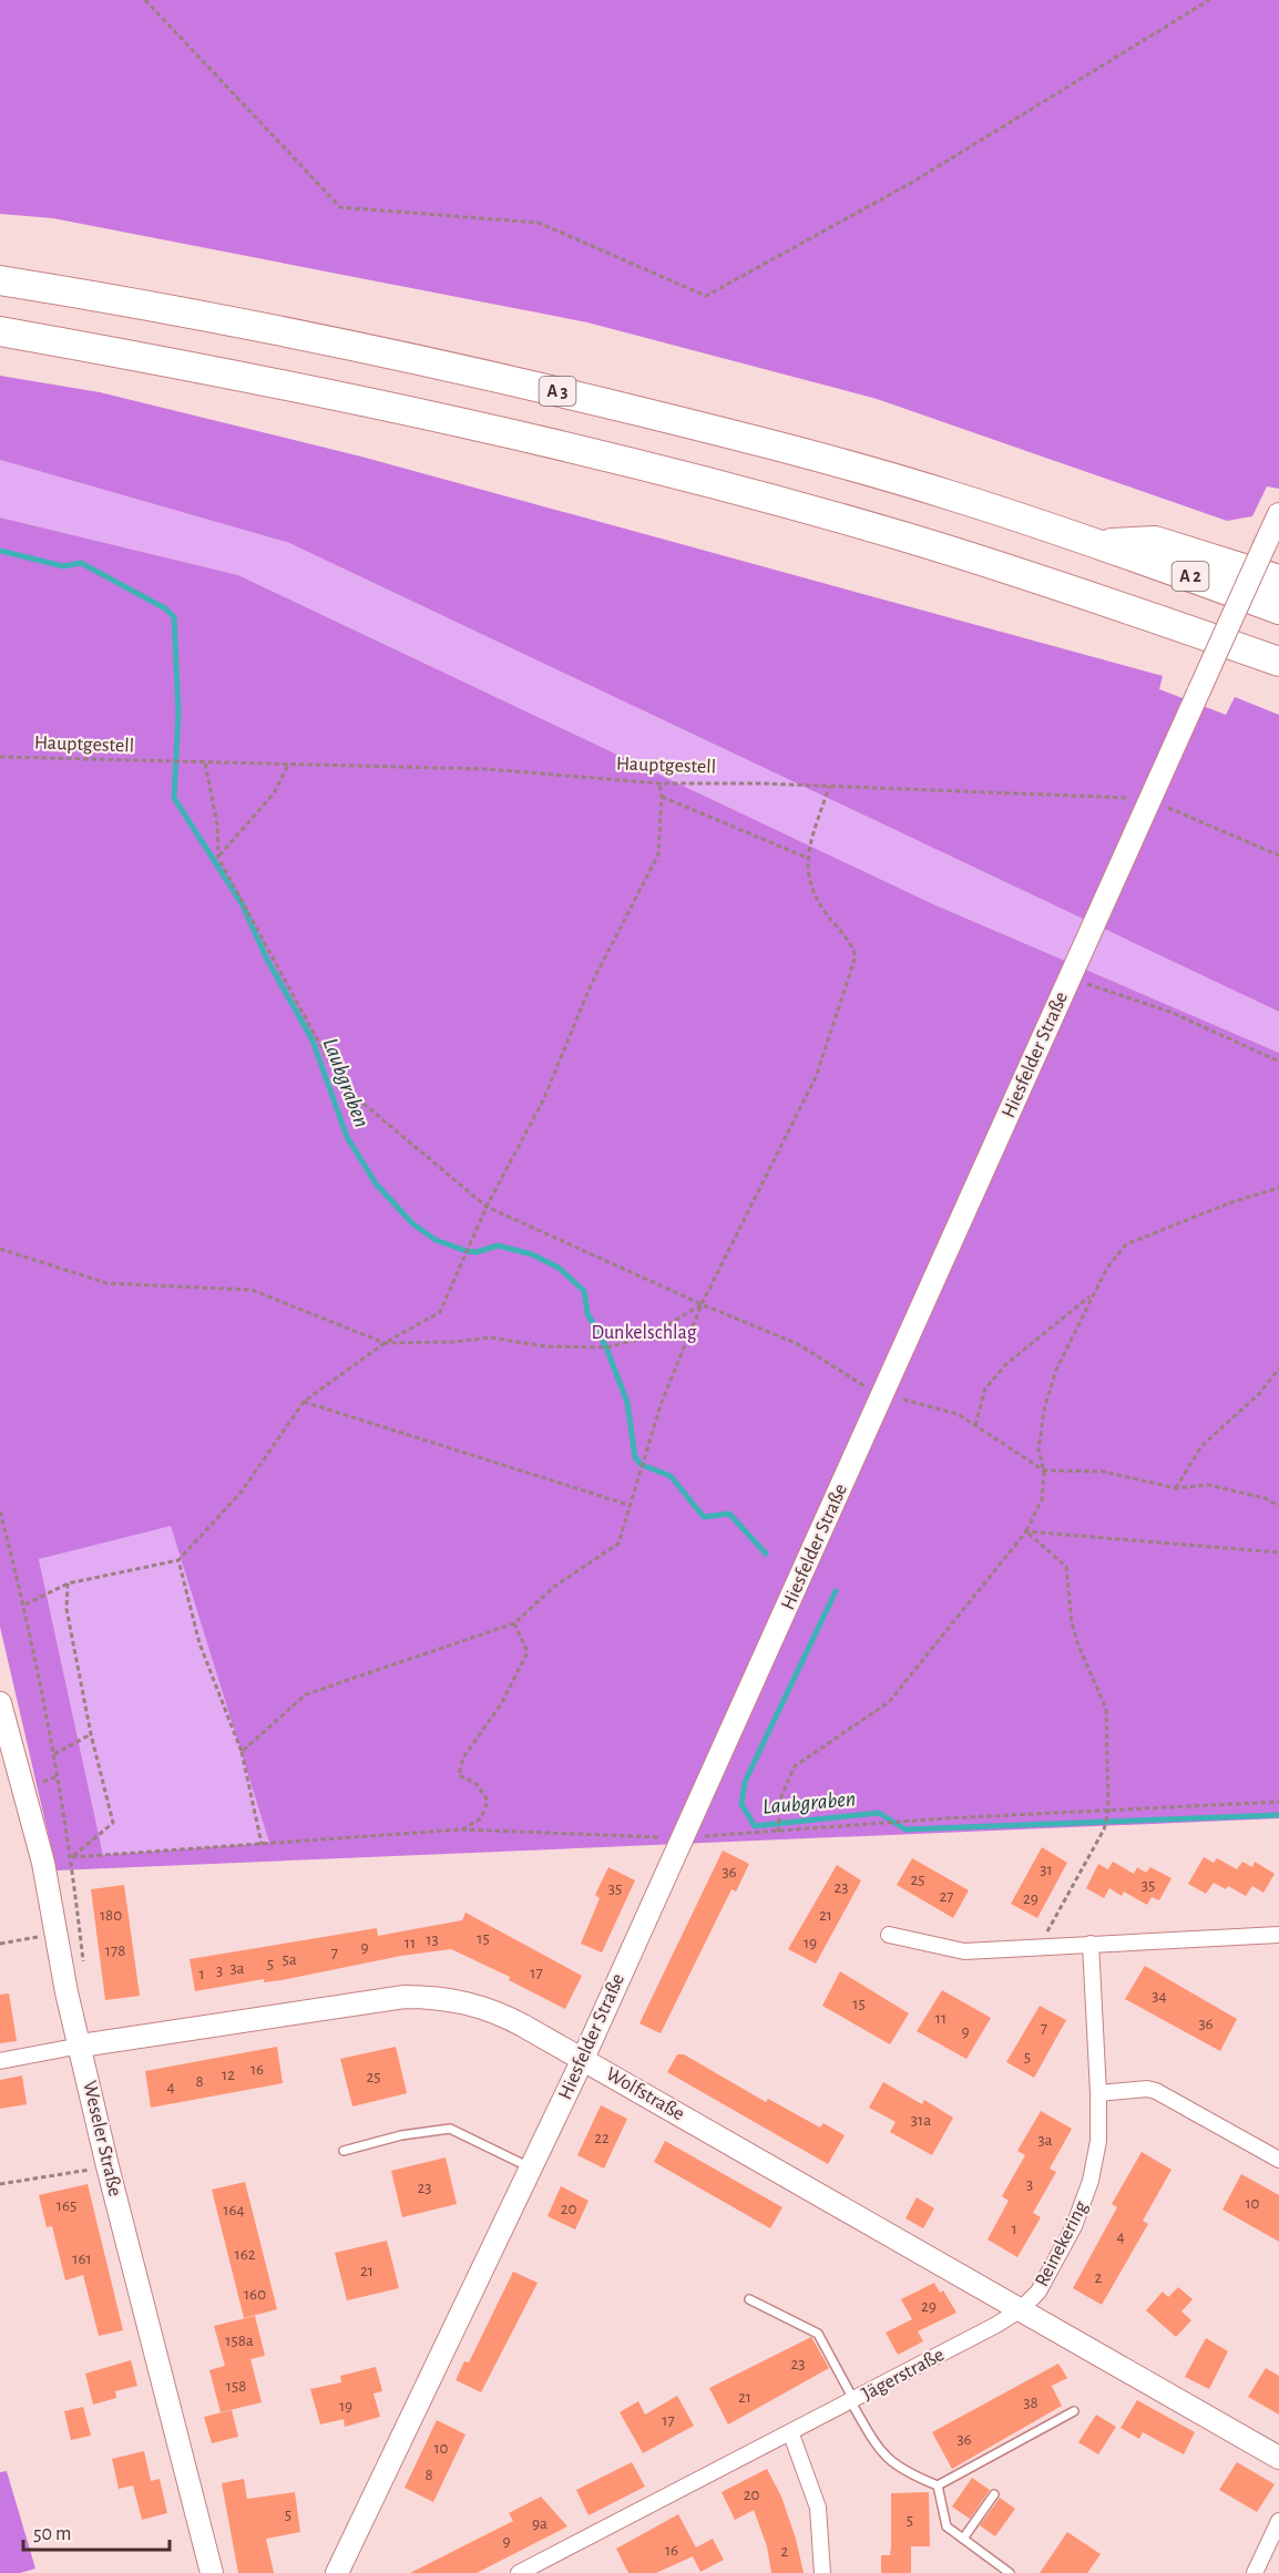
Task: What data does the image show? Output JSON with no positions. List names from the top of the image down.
{
  "streets": {
    "highway": ["A 3", "A 2"],
    "street": [
      "Hiesfelder Straße",
      "Wolfstraße",
      "Weseler Straße",
      "Reinekering",
      "Jägerstraße"
    ],
    "path": ["Hauptgestell"]
  },
  "crossings": [
    ["A 3", "A 2"],
    ["Hauptgestell", "Hiesfelder Straße"],
    ["Hiesfelder Straße", "Wolfstraße"],
    ["Wolfstraße", "Weseler Straße"],
    ["Wolfstraße", "Reinekering"],
    ["Wolfstraße", "Jägerstraße"],
    ["Reinekering", "Jägerstraße"]
  ],
  "water": ["Laubgraben"],
  "parks": ["Dunkelschlag"],
  "house_numbers": [
    "31",
    "36",
    "25",
    "35",
    "23",
    "35",
    "27",
    "29",
    "180",
    "21",
    "15",
    "13",
    "11",
    "19",
    "9",
    "178",
    "7",
    "5a",
    "5",
    "3a",
    "3",
    "17",
    "1",
    "34",
    "15",
    "11",
    "36",
    "7",
    "9",
    "5",
    "16",
    "12",
    "25",
    "8",
    "4",
    "31a",
    "22",
    "3a",
    "3",
    "23",
    "10",
    "165",
    "20",
    "164",
    "1",
    "4",
    "162",
    "161",
    "21",
    "2",
    "160",
    "29",
    "158a",
    "23",
    "158",
    "21",
    "38",
    "19",
    "17",
    "36",
    "10",
    "8",
    "20",
    "5",
    "5",
    "9a",
    "9",
    "16",
    "2"
  ],
  "scale_bar": "50 m"
}
